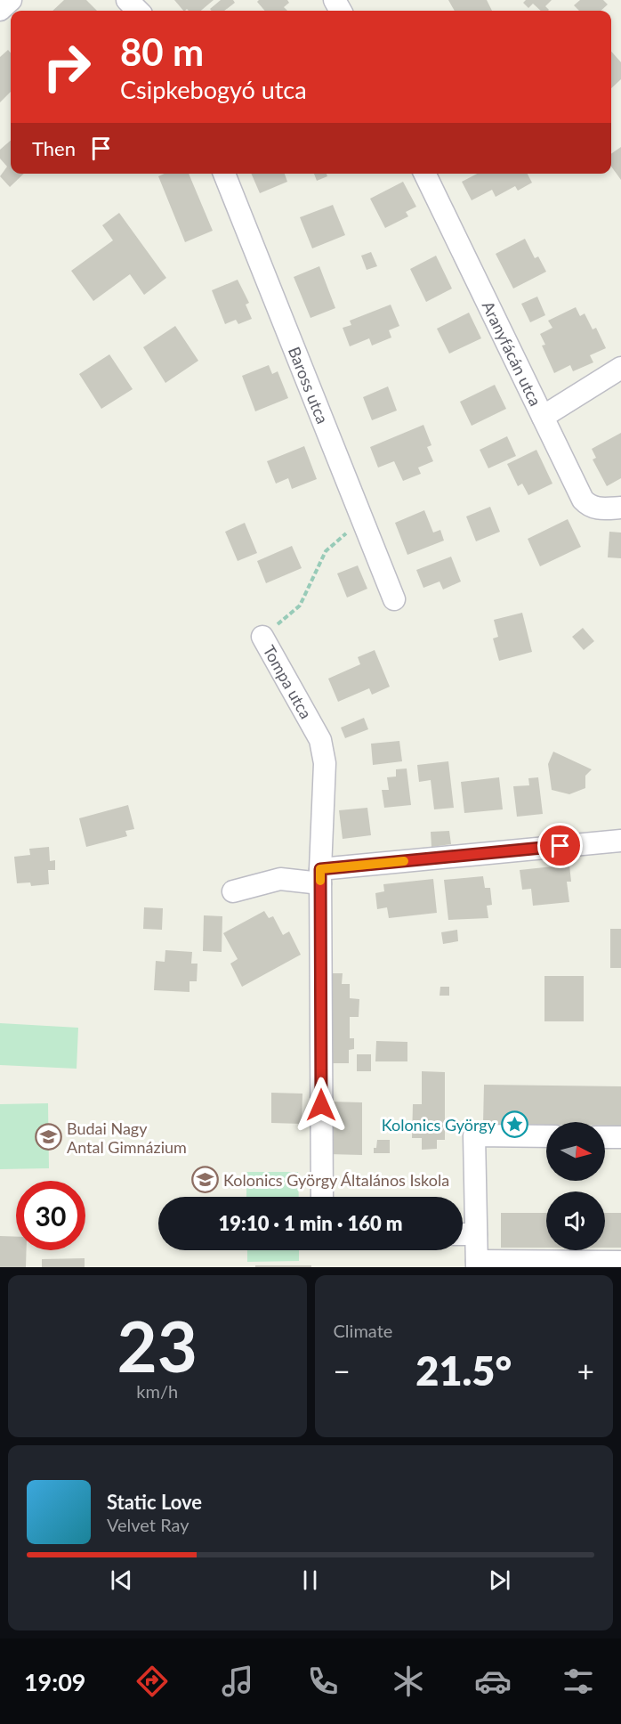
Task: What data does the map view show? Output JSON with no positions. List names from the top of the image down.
{
  "streets": {
    "street": ["Aranyfácán utca", "Baross utca", "Tompa utca"]
  },
  "crossings": [
    ["Baross utca", "Tompa utca"]
  ],
  "places": {
    "place": ["Kolonics György"],
    "school or university": ["Budai Nagy Antal Gimnázium", "Kolonics György Általános Iskola"]
  },
  "north": "right",
  "page": {
    "turn": ["80 m", "Csipkebogyó utca"],
    "then": "Then",
    "limit": "30",
    "trip": "19:10 · 1 min · 160 m",
    "tile": [
      ["23", "km/h"],
      "Climate"
    ],
    "heat": ["−", "21.5°", "+"],
    "song": ["Static Love", "Velvet Ray"],
    "tabs": "19:09"
  }
}
